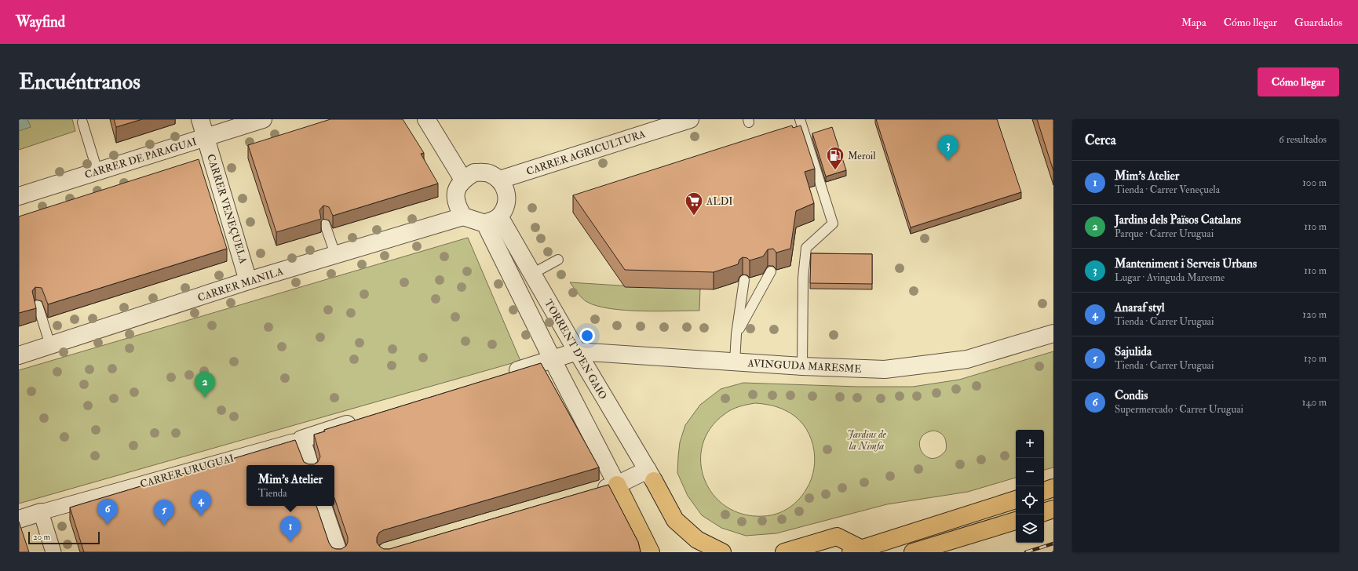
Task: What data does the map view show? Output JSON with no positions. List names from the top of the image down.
{
  "streets": {
    "street": [
      "CARRER AGRICULTURA",
      "CARRER DE PARAGUAI",
      "CARRER VENEÇUELA",
      "CARRER MANILA",
      "TORRENT D'EN GAIO",
      "AVINGUDA MARESME",
      "CARRER URUGUAI"
    ]
  },
  "crossings": [
    ["CARRER AGRICULTURA", "CARRER MANILA"],
    ["CARRER AGRICULTURA", "TORRENT D'EN GAIO"],
    ["CARRER DE PARAGUAI", "CARRER VENEÇUELA"],
    ["CARRER VENEÇUELA", "CARRER MANILA"],
    ["CARRER MANILA", "TORRENT D'EN GAIO"],
    ["TORRENT D'EN GAIO", "AVINGUDA MARESME"]
  ],
  "parks": ["Jardins de la Nimfa"],
  "places": {
    "fuel station": ["Meroil"],
    "supermarket": ["ALDI"]
  },
  "scale_bar": "20 m",
  "page": {
    "header": "Wayfind",
    "nav": ["Mapa", "Cómo llegar", "Guardados"],
    "buttons": "Cómo llegar",
    "title": "Encuéntranos",
    "heading": ["Cerca", "6 resultados"],
    "pins": [
      "3",
      "2",
      "4",
      "6",
      "5",
      "1"
    ],
    "list": [
      {
        "mark": "1",
        "name": "Mim's Atelier",
        "note": "Tienda · Carrer Veneçuela",
        "value": "100 m"
      },
      {
        "mark": "2",
        "name": "Jardins dels Països Catalans",
        "note": "Parque · Carrer Uruguai",
        "value": "110 m"
      },
      {
        "mark": "3",
        "name": "Manteniment i Serveis Urbans",
        "note": "Lugar · Avinguda Maresme",
        "value": "110 m"
      },
      {
        "mark": "4",
        "name": "Anaraf styl",
        "note": "Tienda · Carrer Uruguai",
        "value": "120 m"
      },
      {
        "mark": "5",
        "name": "Sajulida",
        "note": "Tienda · Carrer Uruguai",
        "value": "130 m"
      },
      {
        "mark": "6",
        "name": "Condis",
        "note": "Supermercado · Carrer Uruguai",
        "value": "140 m"
      }
    ],
    "map_buttons": ["+", "−"],
    "popup": ["Mim's Atelier", "Tienda"],
    "scale": "20 m"
  }
}
